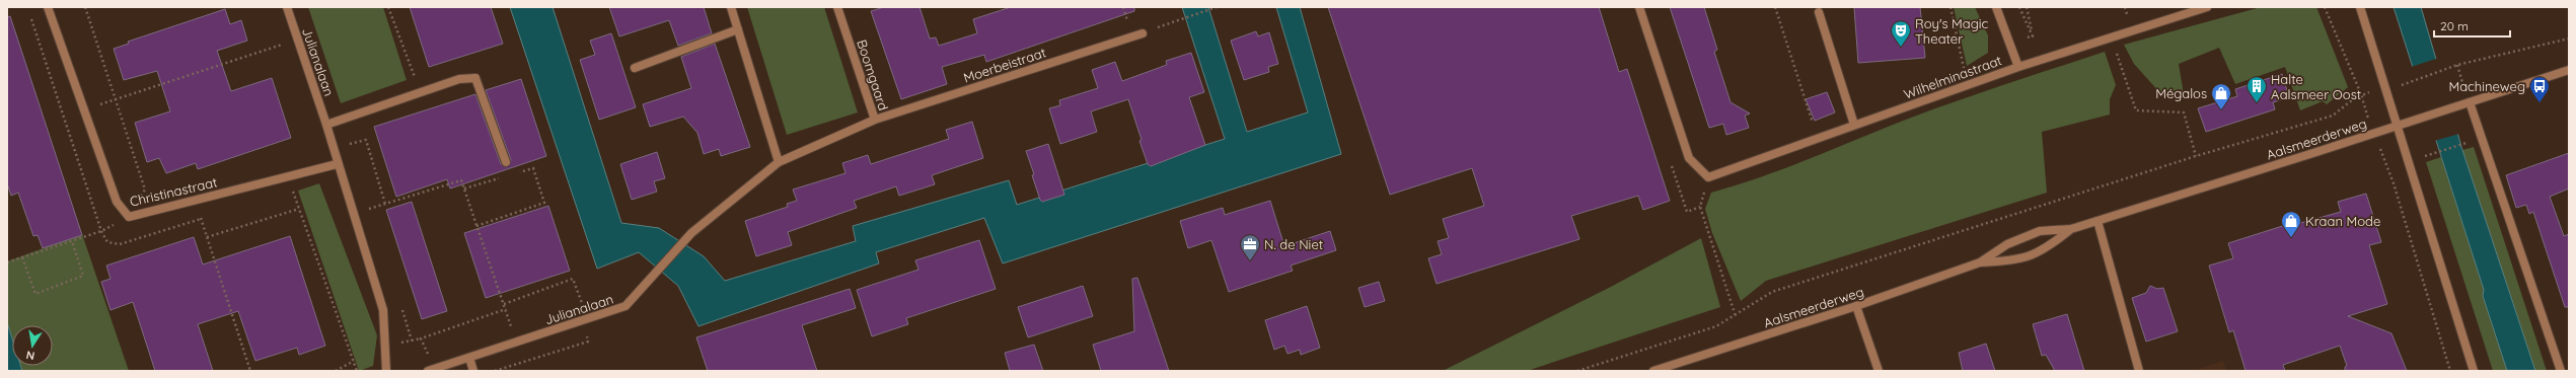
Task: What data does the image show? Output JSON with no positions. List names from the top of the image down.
{
  "streets": {
    "street": [
      "Julianalaan",
      "Moerbeistraat",
      "Boomgaard",
      "Wilhelminastraat",
      "Aalsmeerderweg",
      "Christinastraat"
    ]
  },
  "crossings": [
    ["Julianalaan", "Boomgaard"],
    ["Julianalaan", "Christinastraat"],
    ["Moerbeistraat", "Boomgaard"]
  ],
  "places": {
    "theatre": ["Roy's Magic Theater"],
    "building": ["Halte Aalsmeer Oost"],
    "bus stop": ["Machineweg"],
    "shop": ["Mégalos", "Kraan Mode"],
    "office": ["N. de Niet"]
  },
  "scale_bar": "20 m",
  "north": "bottom"
}
